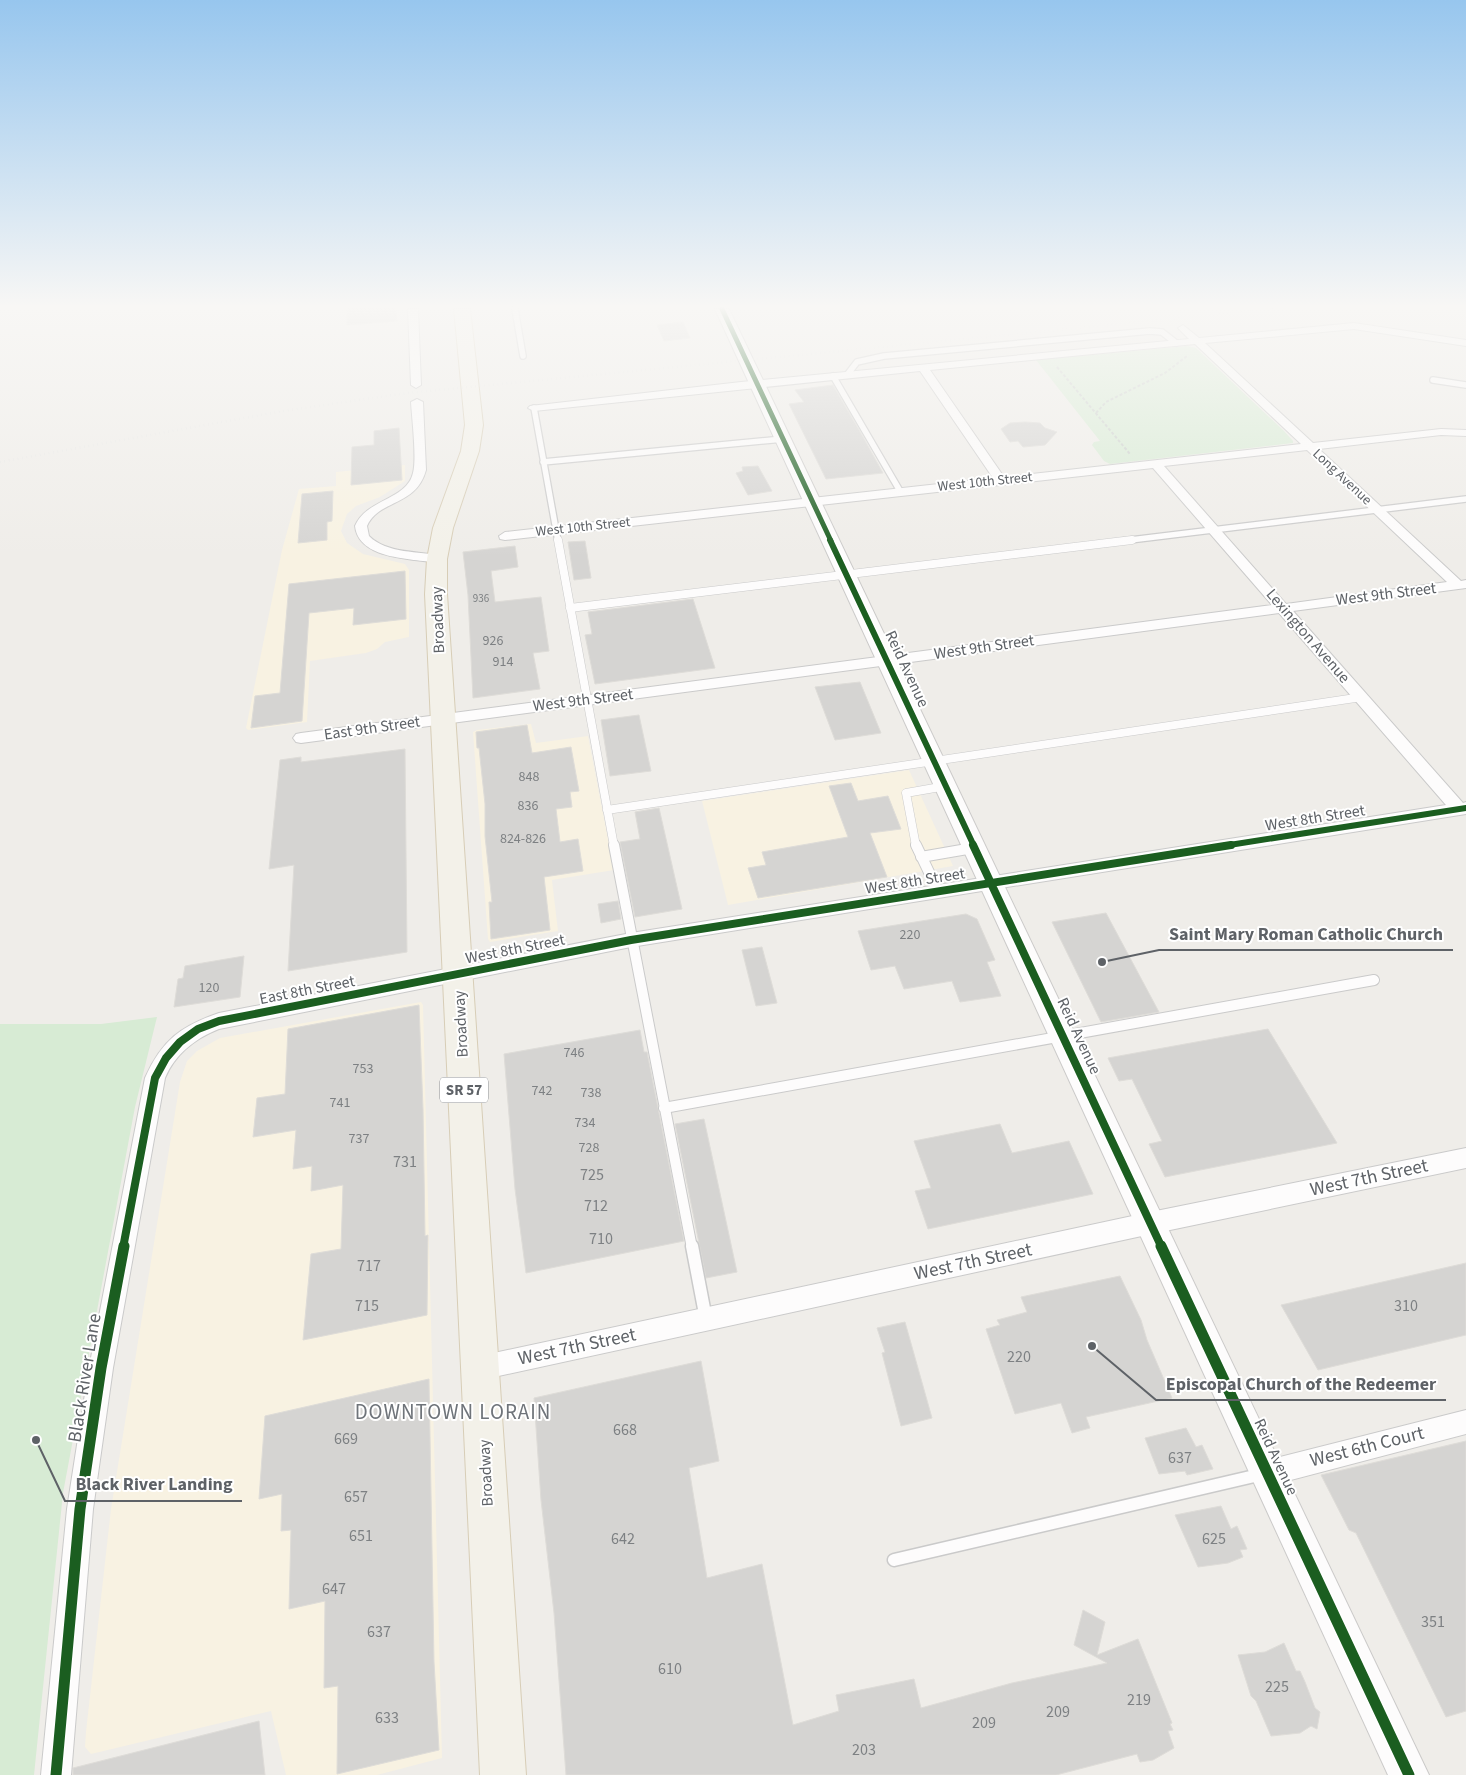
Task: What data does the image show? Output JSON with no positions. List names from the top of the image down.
{
  "streets": {
    "main road": ["Broadway", "SR 57"],
    "street": [
      "Long Avenue",
      "West 10th Street",
      "West 9th Street",
      "Lexington Avenue",
      "Reid Avenue",
      "East 9th Street",
      "West 8th Street",
      "East 8th Street",
      "West 7th Street",
      "Black River Lane",
      "West 6th Court"
    ]
  },
  "crossings": [
    ["Long Avenue", "West 10th Street"],
    ["Long Avenue", "West 9th Street"],
    ["West 10th Street", "Lexington Avenue"],
    ["West 10th Street", "Reid Avenue"],
    ["West 9th Street", "Broadway"],
    ["West 9th Street", "Lexington Avenue"],
    ["West 9th Street", "Reid Avenue"],
    ["West 9th Street", "East 9th Street"],
    ["Broadway", "East 9th Street"],
    ["Broadway", "West 8th Street"],
    ["Broadway", "East 8th Street"],
    ["Broadway", "West 7th Street"],
    ["Lexington Avenue", "West 8th Street"],
    ["Reid Avenue", "West 8th Street"],
    ["Reid Avenue", "West 7th Street"],
    ["Reid Avenue", "West 6th Court"],
    ["West 8th Street", "East 8th Street"],
    ["East 8th Street", "Black River Lane"]
  ],
  "districts": ["DOWNTOWN LORAIN"],
  "places": ["Saint Mary Roman Catholic Church", "Episcopal Church of the Redeemer", "Black River Landing"],
  "house_numbers": [
    "936",
    "926",
    "914",
    "848",
    "836",
    "824-826",
    "220",
    "120",
    "746",
    "753",
    "742",
    "738",
    "741",
    "734",
    "737",
    "728",
    "731",
    "725",
    "712",
    "710",
    "717",
    "715",
    "310",
    "220",
    "668",
    "669",
    "637",
    "657",
    "651",
    "642",
    "625",
    "647",
    "351",
    "637",
    "610",
    "225",
    "219",
    "209",
    "633",
    "209",
    "203"
  ]
}
